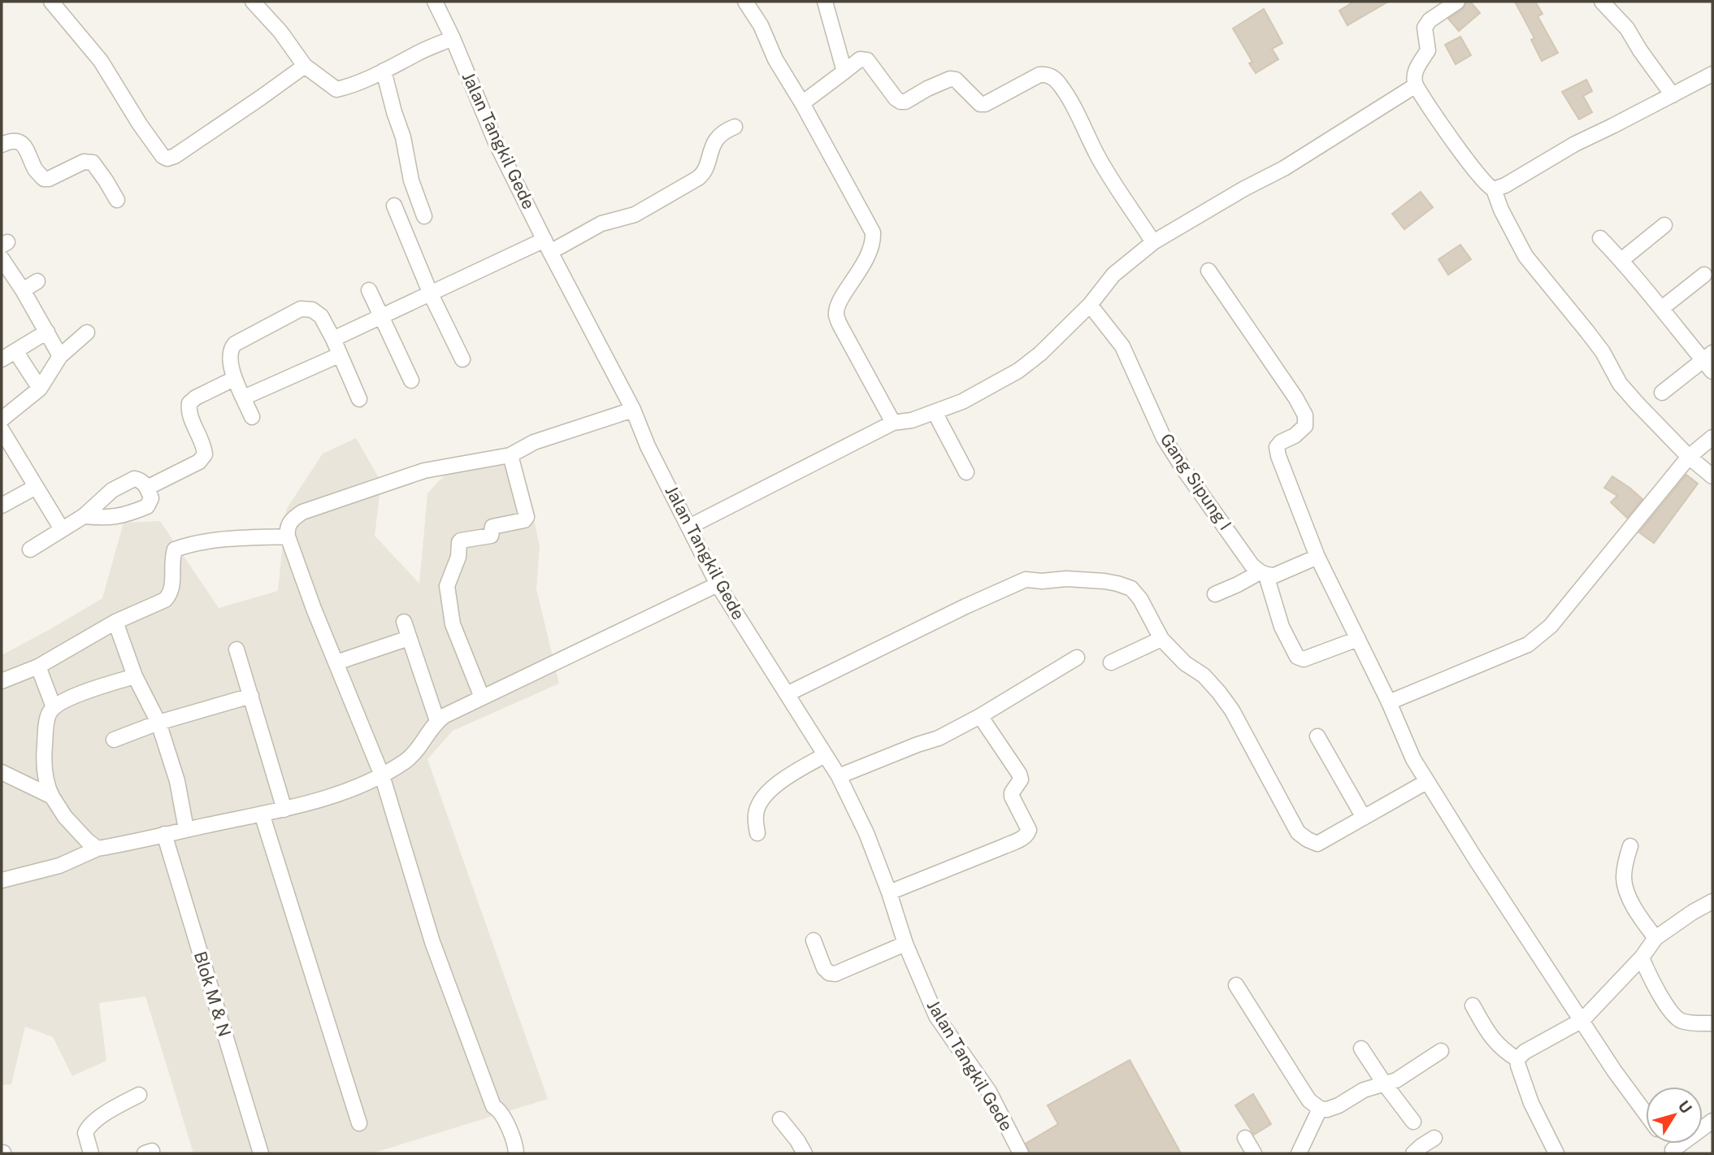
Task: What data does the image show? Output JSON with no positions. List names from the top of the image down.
{
  "streets": {
    "street": ["Jalan Tangkil Gede", "Gang Sipung I", "Blok M & N"]
  },
  "north": "top right"
}
